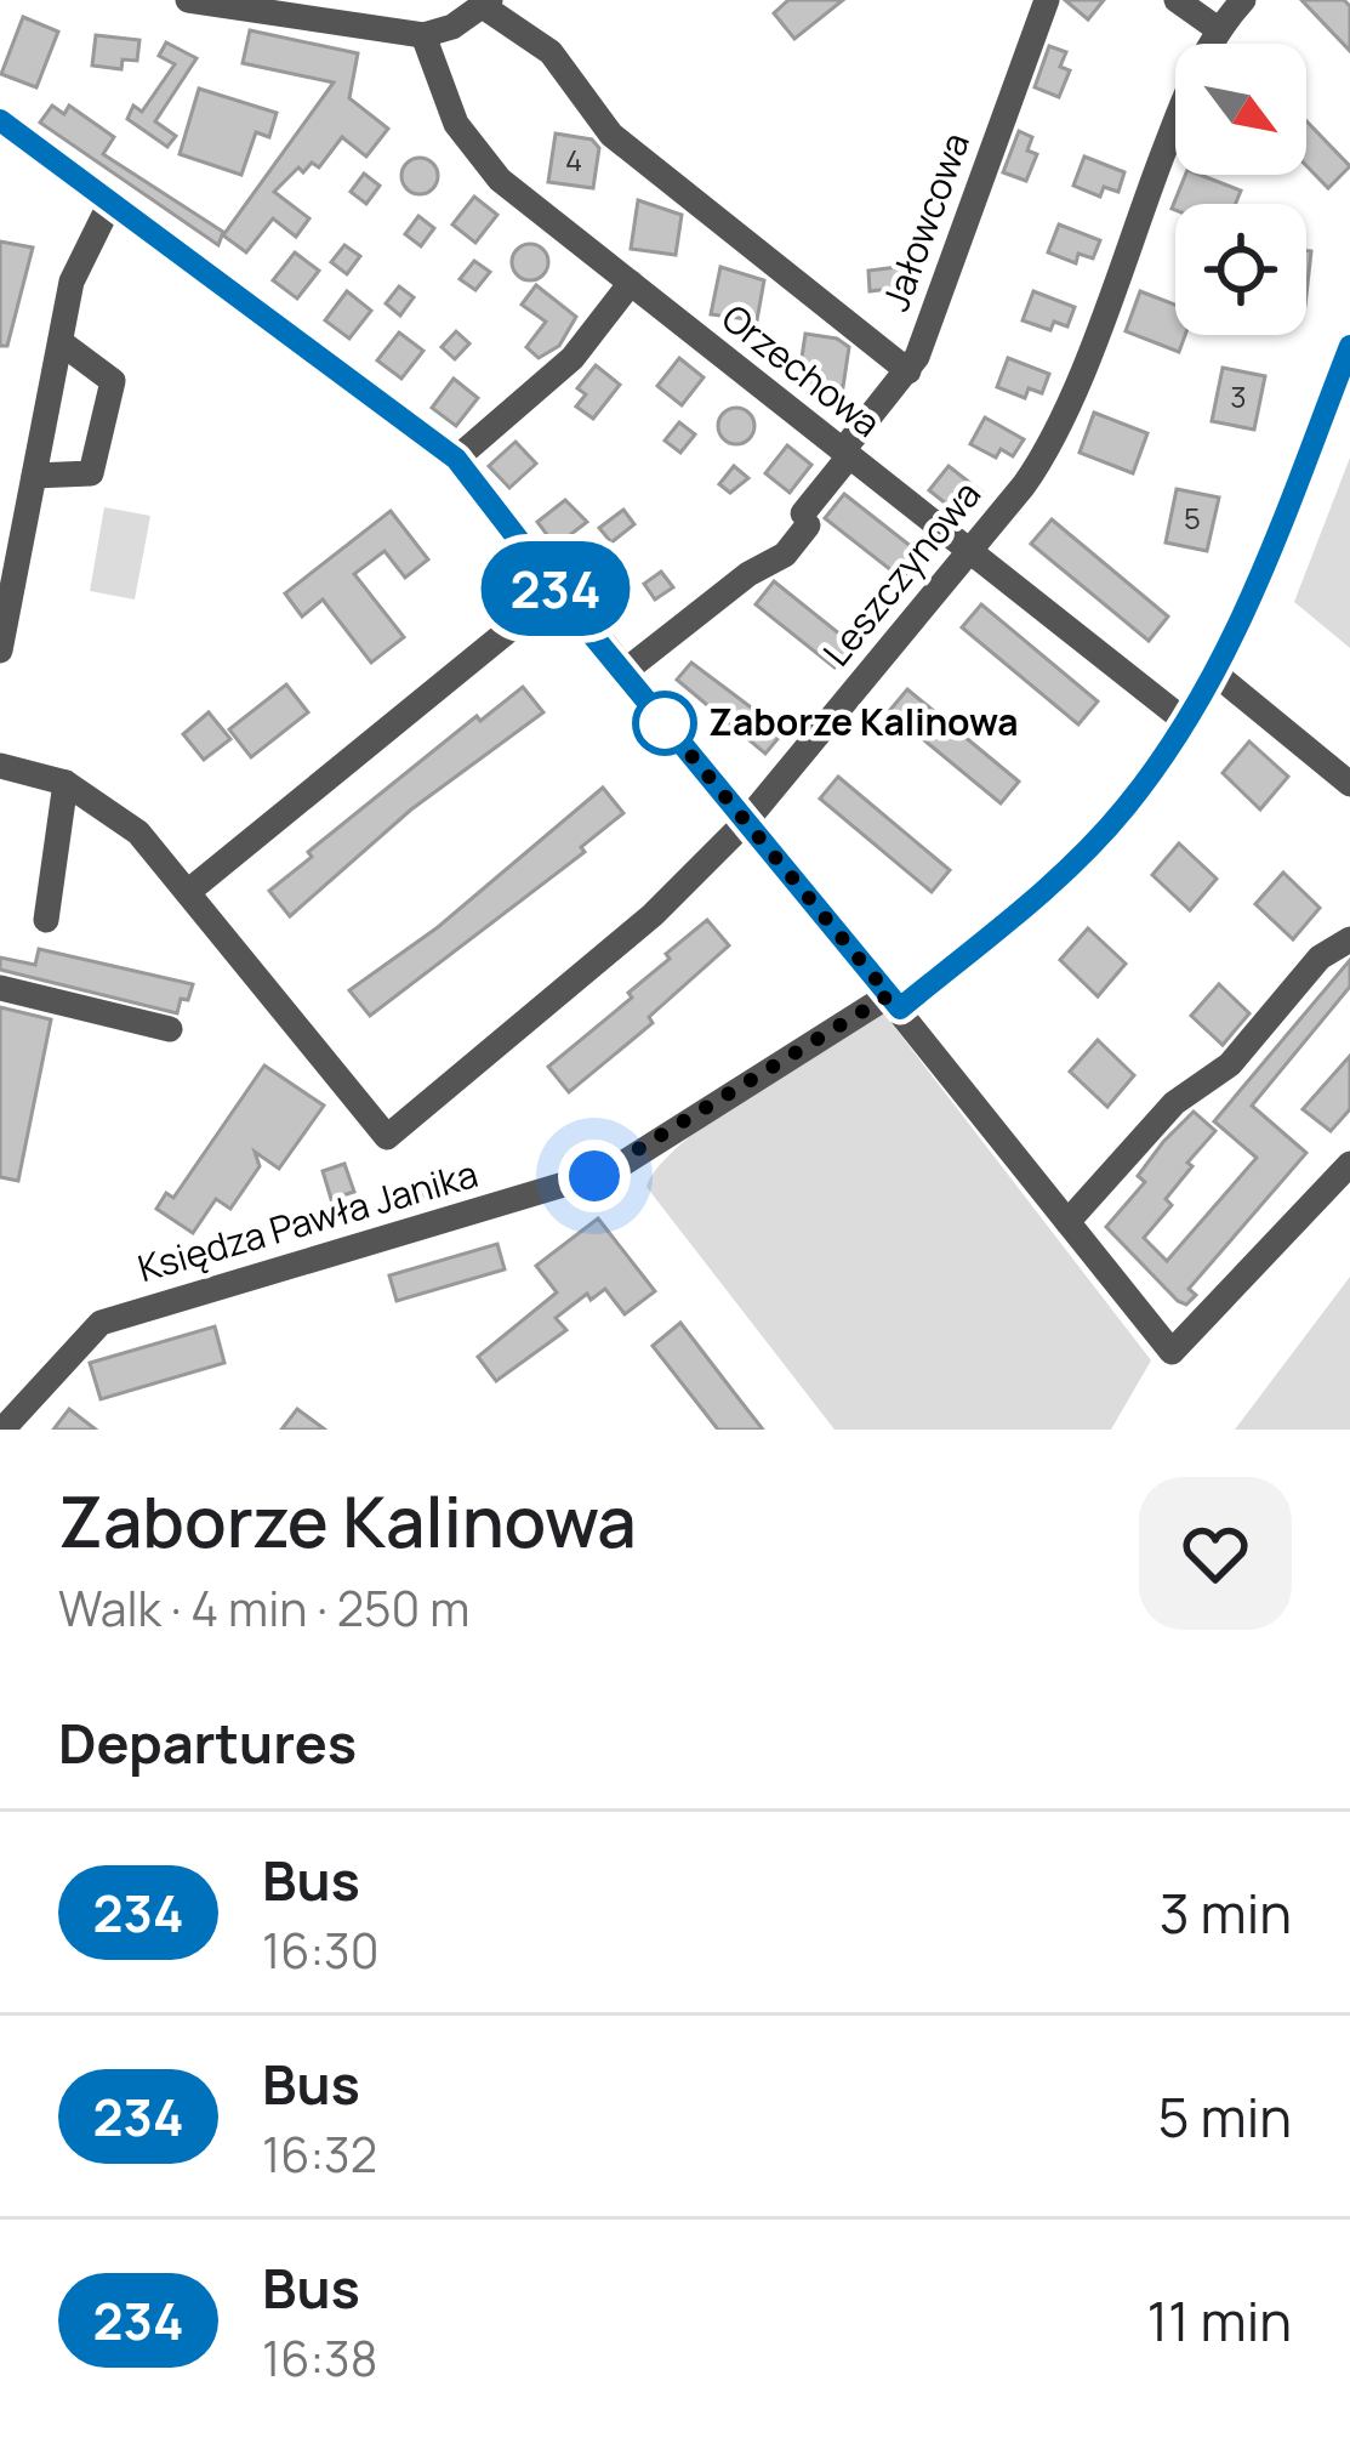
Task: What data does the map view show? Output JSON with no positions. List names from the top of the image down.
{
  "streets": {
    "street": [
      "Jałowcowa",
      "Orzechowa",
      "Leszczynowa",
      "Księdza Pawła Janika"
    ]
  },
  "crossings": [
    ["Jałowcowa", "Orzechowa"],
    ["Orzechowa", "Leszczynowa"],
    ["Orzechowa", "Księdza Pawła Janika"]
  ],
  "places": ["Zaborze Kalinowa"],
  "lines": ["bus line 234"],
  "house_numbers": ["4", "3", "5"],
  "north": "bottom right",
  "page": {
    "on_map": "234",
    "heading": [
      ["Zaborze Kalinowa", "Walk · 4 min · 250 m"],
      "Departures"
    ],
    "list": [
      {
        "mark": "234",
        "name": "Bus",
        "note": "16:30",
        "value": "3 min"
      },
      {
        "mark": "234",
        "name": "Bus",
        "note": "16:32",
        "value": "5 min"
      },
      {
        "mark": "234",
        "name": "Bus",
        "note": "16:38",
        "value": "11 min"
      }
    ]
  }
}
